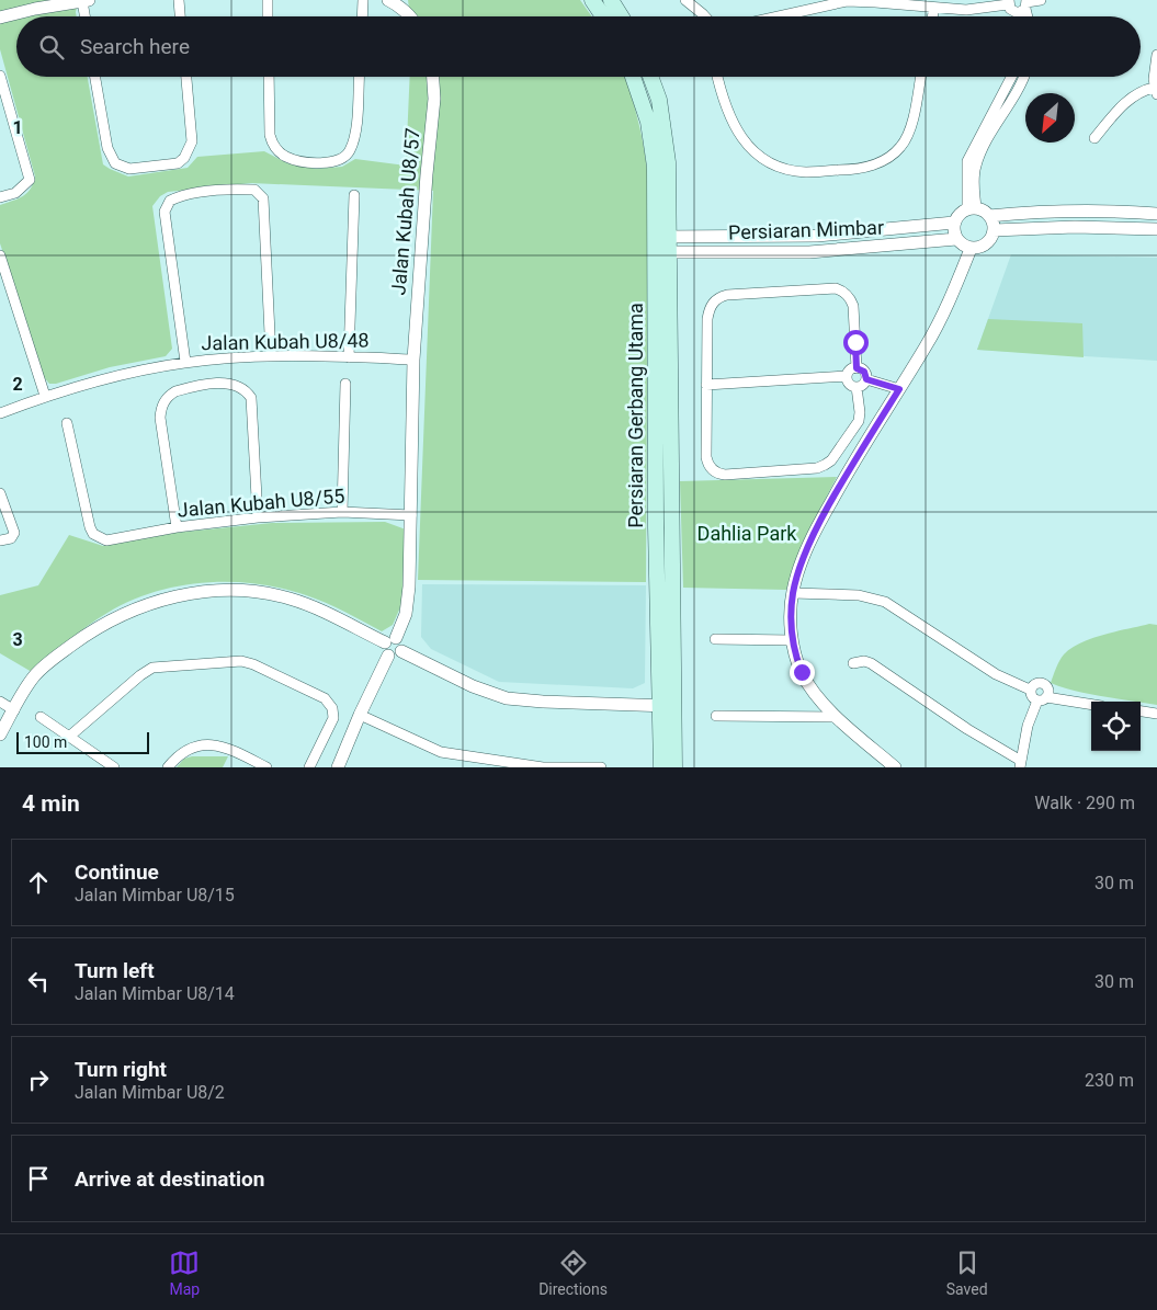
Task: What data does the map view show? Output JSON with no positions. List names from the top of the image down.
{
  "streets": {
    "main road": ["Persiaran Gerbang Utama"],
    "street": [
      "Jalan Kubah U8/57",
      "Persiaran Mimbar",
      "Jalan Kubah U8/48",
      "Jalan Kubah U8/55"
    ]
  },
  "crossings": [
    ["Jalan Kubah U8/57", "Jalan Kubah U8/48"],
    ["Jalan Kubah U8/57", "Jalan Kubah U8/55"],
    ["Persiaran Mimbar", "Persiaran Gerbang Utama"]
  ],
  "parks": ["Dahlia Park"],
  "scale_bar": "100 m",
  "north": "bottom left",
  "page": {
    "search": "Search here",
    "scale": "100 m",
    "heading": ["4 min", "Walk · 290 m"],
    "list": [
      ["Continue", "Jalan Mimbar U8/15", "30 m"],
      ["Turn left", "Jalan Mimbar U8/14", "30 m"],
      ["Turn right", "Jalan Mimbar U8/2", "230 m"],
      "Arrive at destination"
    ],
    "nav": ["Map", "Directions", "Saved"]
  },
  "grid": {
    "rows": ["1", "2", "3"]
  }
}
